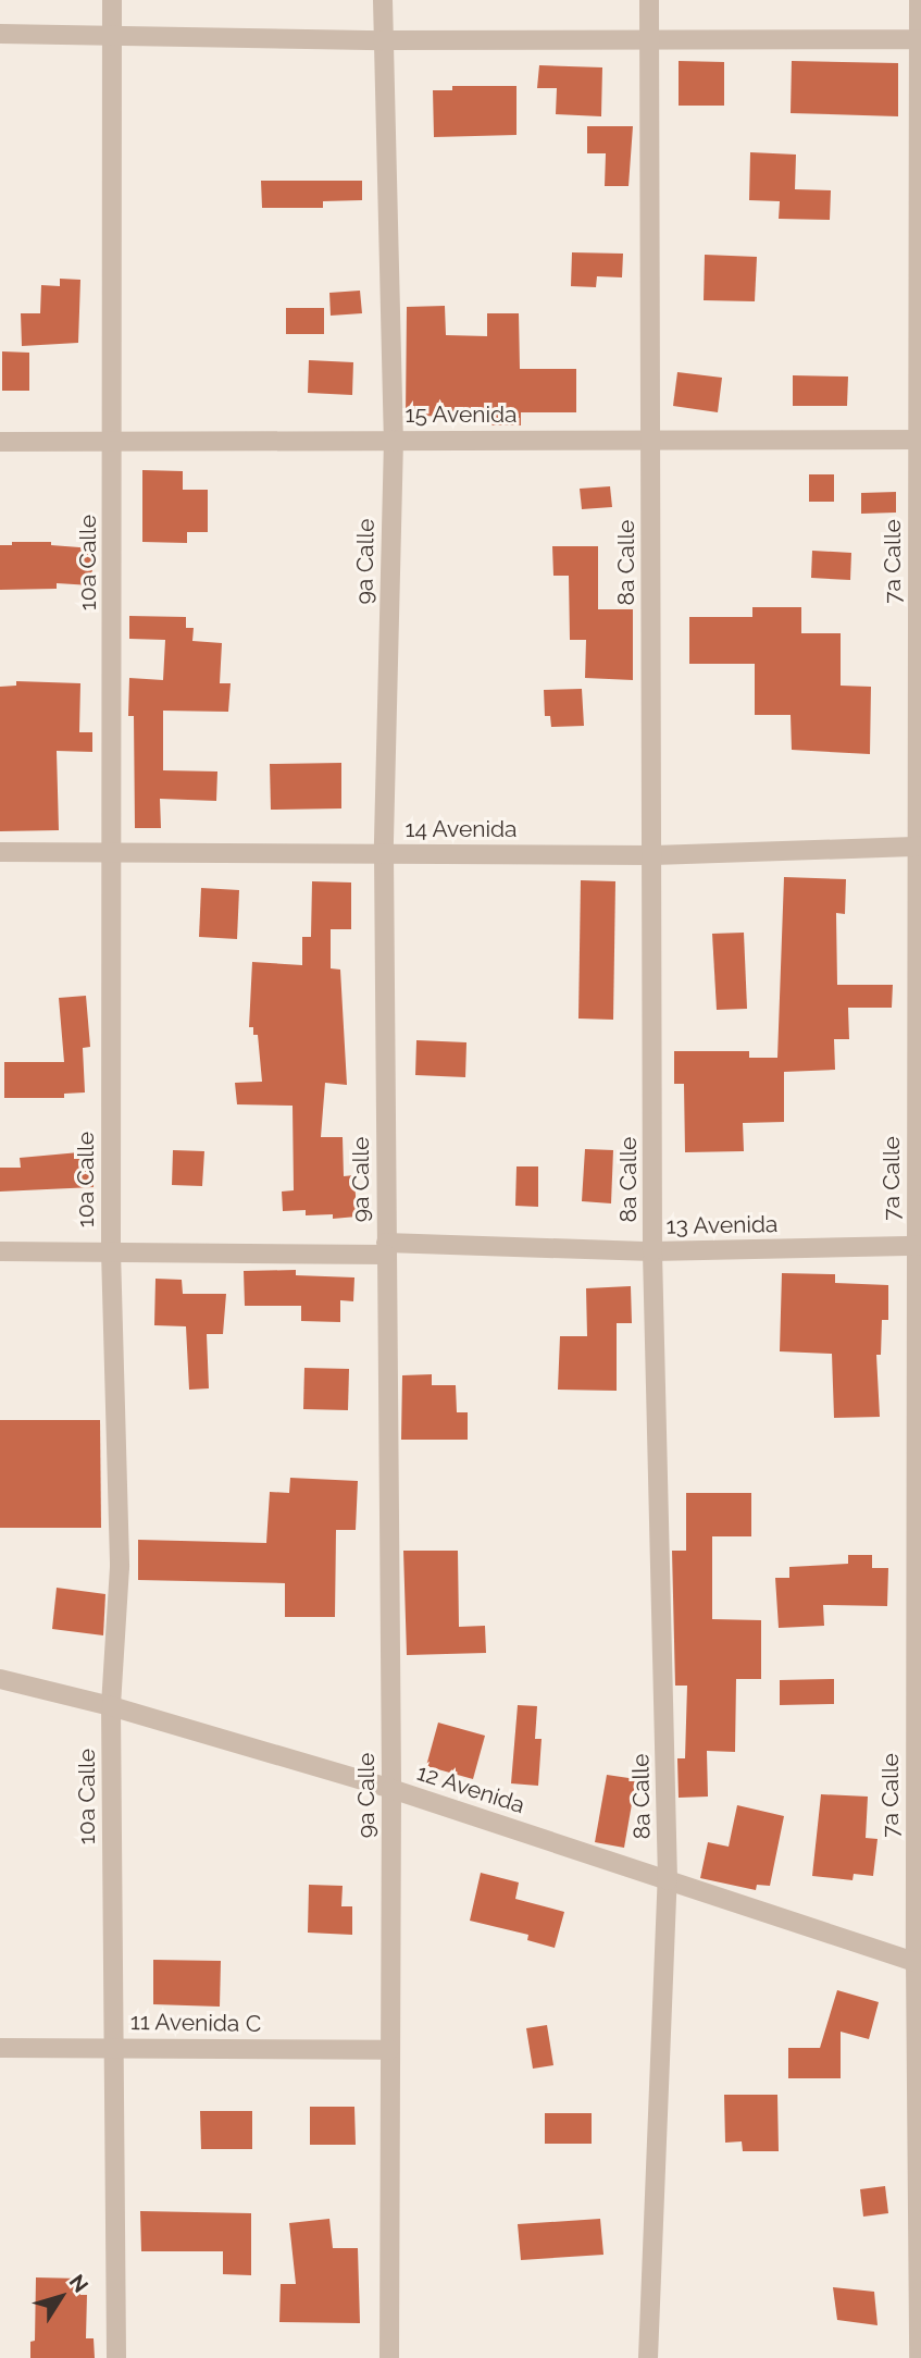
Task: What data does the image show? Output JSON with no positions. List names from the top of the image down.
{
  "streets": {
    "street": [
      "15 Avenida",
      "9a Calle",
      "7a Calle",
      "10a Calle",
      "8a Calle",
      "14 Avenida",
      "13 Avenida",
      "12 Avenida",
      "11 Avenida C"
    ]
  },
  "crossings": [
    ["15 Avenida", "9a Calle"],
    ["15 Avenida", "7a Calle"],
    ["15 Avenida", "10a Calle"],
    ["15 Avenida", "8a Calle"],
    ["9a Calle", "14 Avenida"],
    ["9a Calle", "13 Avenida"],
    ["9a Calle", "12 Avenida"],
    ["9a Calle", "11 Avenida C"],
    ["7a Calle", "14 Avenida"],
    ["7a Calle", "13 Avenida"],
    ["7a Calle", "12 Avenida"],
    ["10a Calle", "14 Avenida"],
    ["10a Calle", "13 Avenida"],
    ["10a Calle", "12 Avenida"],
    ["10a Calle", "11 Avenida C"],
    ["8a Calle", "14 Avenida"],
    ["8a Calle", "13 Avenida"],
    ["8a Calle", "12 Avenida"]
  ],
  "north": "top right"
}
